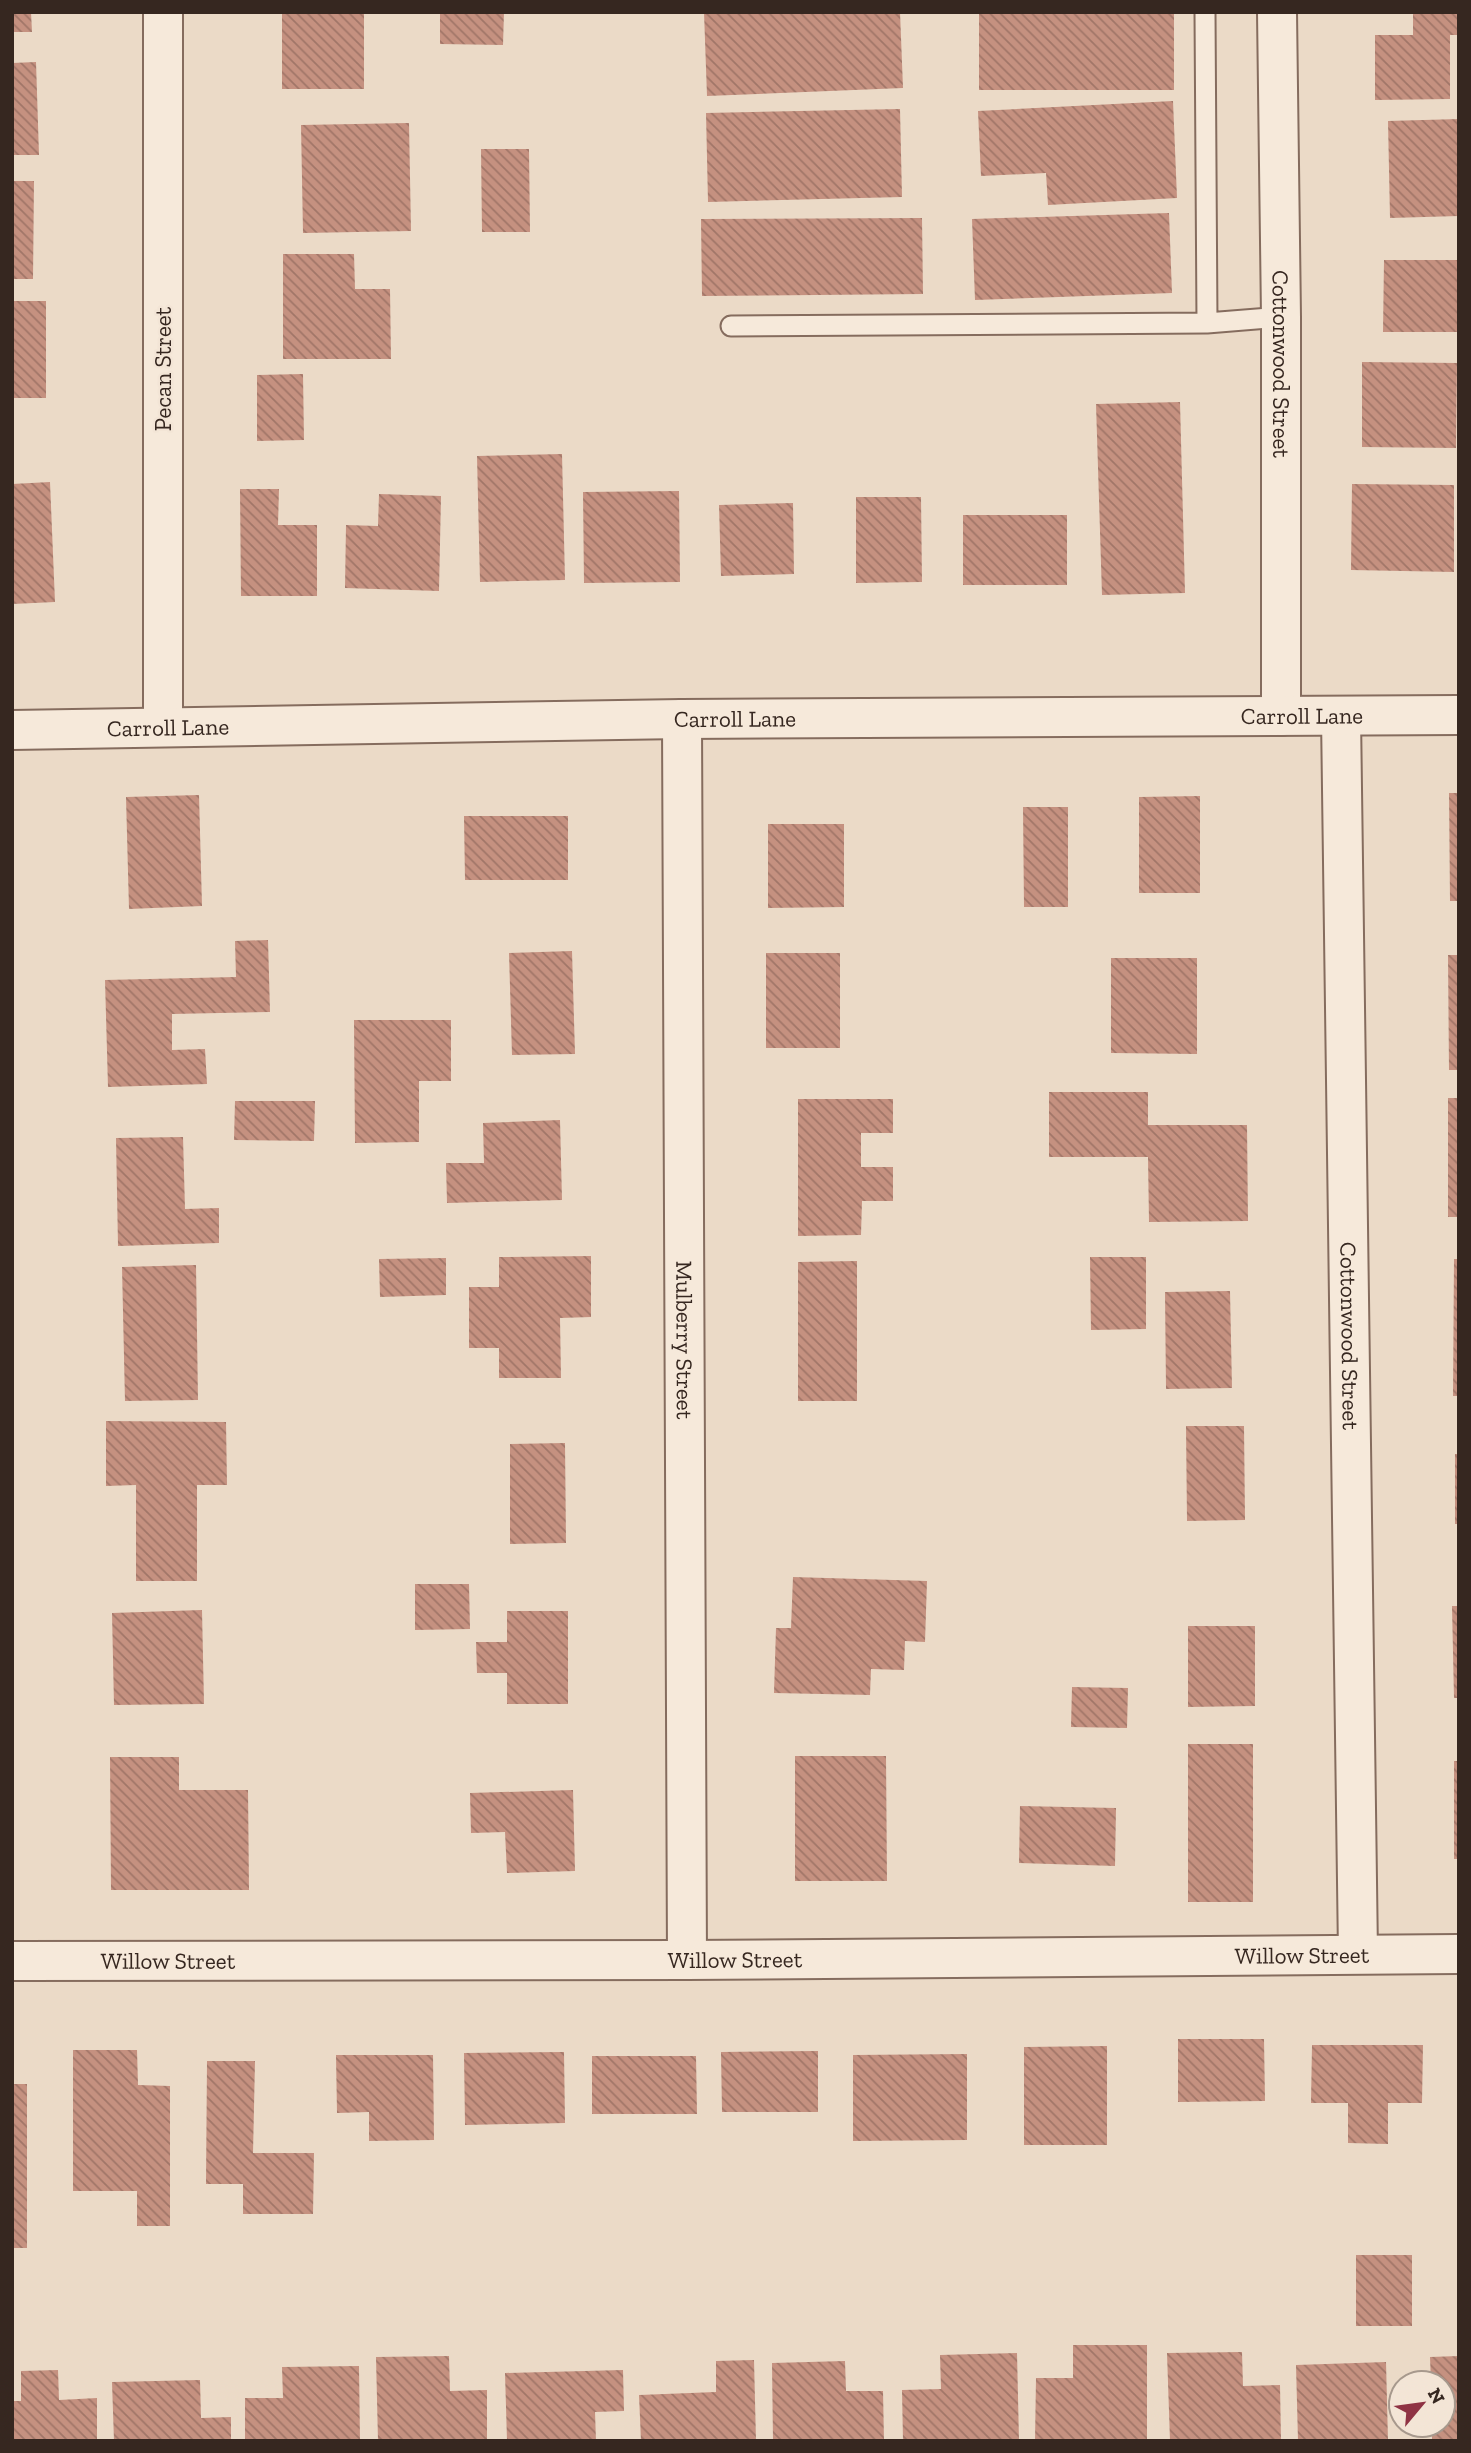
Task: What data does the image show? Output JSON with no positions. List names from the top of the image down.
{
  "streets": {
    "street": [
      "Cottonwood Street",
      "Pecan Street",
      "Carroll Lane",
      "Mulberry Street",
      "Willow Street"
    ]
  },
  "crossings": [
    ["Cottonwood Street", "Carroll Lane"],
    ["Cottonwood Street", "Willow Street"],
    ["Pecan Street", "Carroll Lane"],
    ["Carroll Lane", "Mulberry Street"],
    ["Mulberry Street", "Willow Street"]
  ],
  "north": "top right"
}
